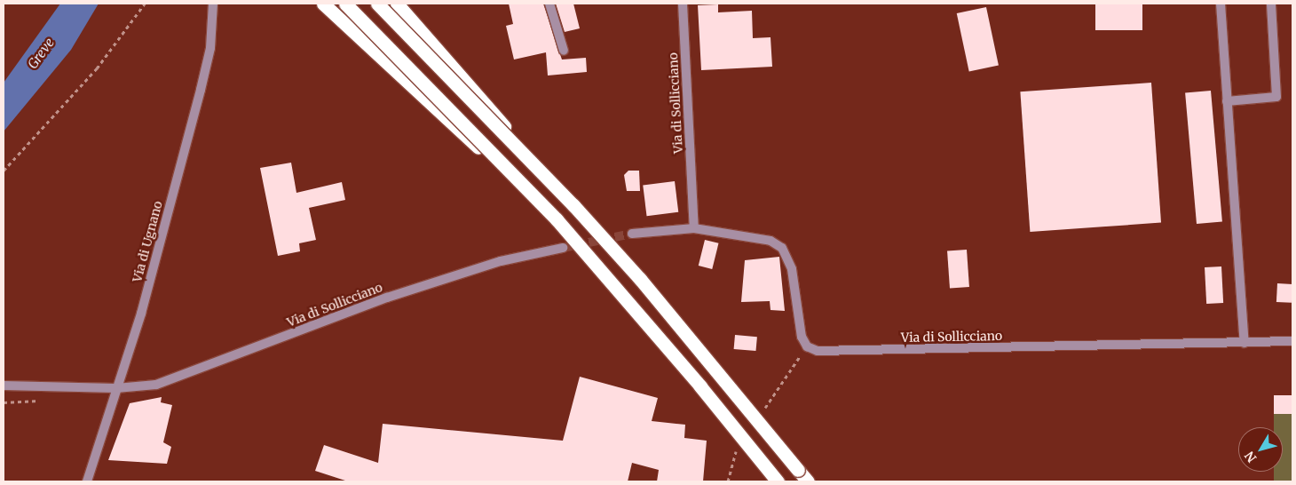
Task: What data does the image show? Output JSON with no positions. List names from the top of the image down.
{
  "streets": {
    "street": ["Via di Sollicciano", "Via di Ugnano"]
  },
  "crossings": [
    ["Via di Sollicciano", "Via di Ugnano"]
  ],
  "water": ["Greve"],
  "north": "bottom left"
}
